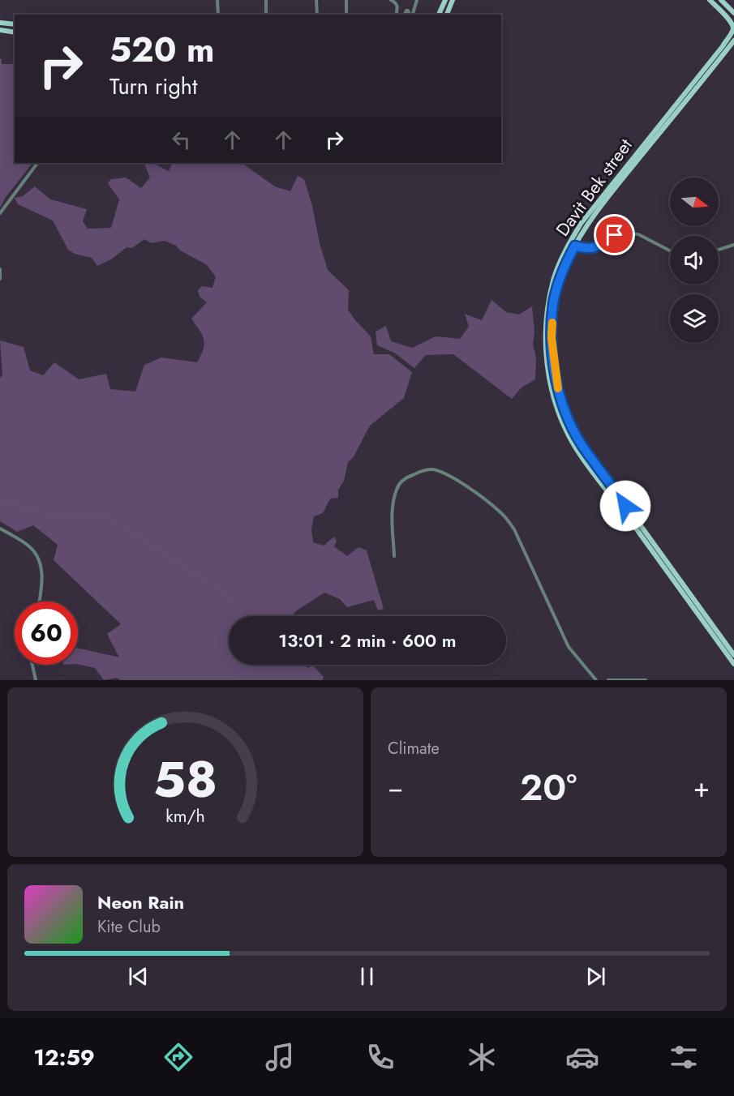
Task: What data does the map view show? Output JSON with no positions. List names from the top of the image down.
{
  "streets": {
    "main road": ["Davit Bek street"]
  },
  "north": "right",
  "page": {
    "turn": ["520 m", "Turn right"],
    "limit": "60",
    "trip": "13:01 · 2 min · 600 m",
    "tile": "Climate",
    "heat": ["−", "20°", "+"],
    "song": ["Neon Rain", "Kite Club"],
    "tabs": "12:59",
    "gauge": ["58", "km/h"]
  }
}
